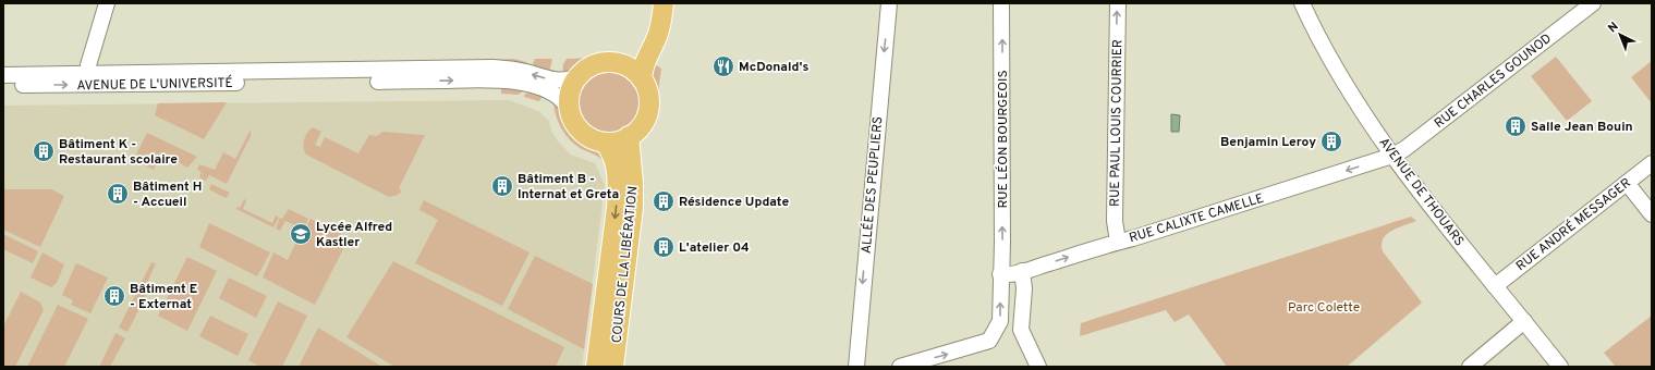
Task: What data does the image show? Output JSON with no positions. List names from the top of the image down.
{
  "streets": {
    "main road": ["COURS DE LA LIBÉRATION"],
    "street": [
      "RUE CHARLES GOUNOD",
      "AVENUE DE L'UNIVERSITÉ",
      "RUE PAUL LOUIS COURRIER",
      "RUE LÉON BOURGEOIS",
      "ALLÉE DES PEUPLIERS",
      "AVENUE DE THOUARS",
      "RUE CALIXTE CAMELLE",
      "RUE ANDRÉ MESSAGER"
    ]
  },
  "crossings": [
    ["RUE CHARLES GOUNOD", "AVENUE DE THOUARS"],
    ["RUE CHARLES GOUNOD", "RUE CALIXTE CAMELLE"],
    ["AVENUE DE L'UNIVERSITÉ", "COURS DE LA LIBÉRATION"],
    ["RUE PAUL LOUIS COURRIER", "RUE CALIXTE CAMELLE"],
    ["RUE LÉON BOURGEOIS", "RUE CALIXTE CAMELLE"],
    ["AVENUE DE THOUARS", "RUE CALIXTE CAMELLE"],
    ["AVENUE DE THOUARS", "RUE ANDRÉ MESSAGER"]
  ],
  "one_way": ["RUE PAUL LOUIS COURRIER", "RUE LÉON BOURGEOIS", "ALLÉE DES PEUPLIERS"],
  "parks": ["Parc Colette"],
  "places": {
    "restaurant": ["McDonald's"],
    "building": [
      "Salle Jean Bouin",
      "Benjamin Leroy",
      "Bâtiment K - Restaurant scolaire",
      "Bâtiment B - Internat et Greta",
      "Bâtiment H - Accueil",
      "Résidence Update",
      "L'atelier 04",
      "Bâtiment E - Externat"
    ],
    "school or university": ["Lycée Alfred Kastler"]
  },
  "north": "top left"
}
